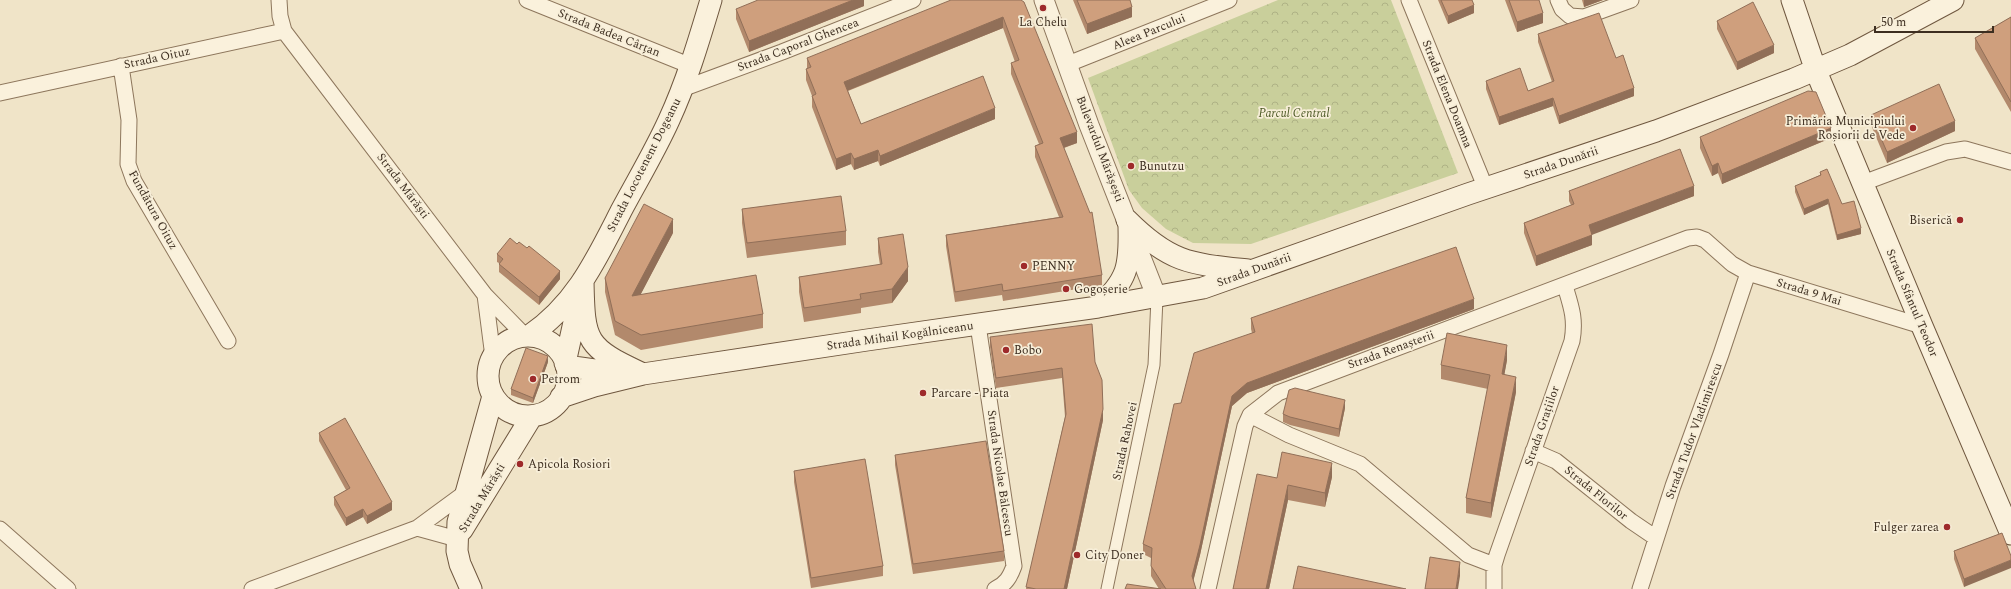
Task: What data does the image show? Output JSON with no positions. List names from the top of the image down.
{
  "streets": {
    "main road": [
      "Strada Dunării",
      "Strada Locotenent Dogeanu",
      "Strada Mărăști",
      "Strada Sfântul Teodor",
      "Strada Mihail Kogălniceanu"
    ],
    "street": [
      "Aleea Parcului",
      "Strada Badea Cârțan",
      "Strada Caporal Ghencea",
      "Strada Oituz",
      "Strada Elena Doamna",
      "Bulevardul Mărășești",
      "Fundătura Oituz",
      "Strada 9 Mai",
      "Strada Renașterii",
      "Strada Grațiilor",
      "Strada Tudor Vladimirescu",
      "Strada Rahovei",
      "Strada Nicolae Bălcescu",
      "Strada Florilor"
    ]
  },
  "crossings": [
    ["Aleea Parcului", "Bulevardul Mărășești"],
    ["Strada Badea Cârțan", "Strada Locotenent Dogeanu"],
    ["Strada Caporal Ghencea", "Strada Locotenent Dogeanu"],
    ["Strada Oituz", "Strada Mărăști"],
    ["Strada Oituz", "Fundătura Oituz"],
    ["Strada Elena Doamna", "Strada Dunării"],
    ["Bulevardul Mărășești", "Strada Dunării"],
    ["Bulevardul Mărășești", "Strada Mihail Kogălniceanu"],
    ["Bulevardul Mărășești", "Strada Rahovei"],
    ["Strada Dunării", "Strada Sfântul Teodor"],
    ["Strada Dunării", "Strada Mihail Kogălniceanu"],
    ["Strada Dunării", "Strada Rahovei"],
    ["Strada Locotenent Dogeanu", "Strada Mărăști"],
    ["Strada Locotenent Dogeanu", "Strada Mihail Kogălniceanu"],
    ["Strada Mărăști", "Strada Mihail Kogălniceanu"],
    ["Strada 9 Mai", "Strada Sfântul Teodor"],
    ["Strada 9 Mai", "Strada Renașterii"],
    ["Strada 9 Mai", "Strada Tudor Vladimirescu"],
    ["Strada Mihail Kogălniceanu", "Strada Rahovei"],
    ["Strada Mihail Kogălniceanu", "Strada Nicolae Bălcescu"],
    ["Strada Renașterii", "Strada Grațiilor"],
    ["Strada Grațiilor", "Strada Florilor"],
    ["Strada Tudor Vladimirescu", "Strada Florilor"]
  ],
  "parks": ["Parcul Central"],
  "places": [
    "La Chelu",
    "Primăria Municipiului Roșiorii de Vede",
    "Bunutzu",
    "Biserică",
    "PENNY",
    "Gogoșerie",
    "Bobo",
    "Petrom",
    "Parcare - Piata",
    "Apicola Rosiori",
    "Fulger zarea",
    "City Doner"
  ],
  "scale_bar": "50 m"
}
